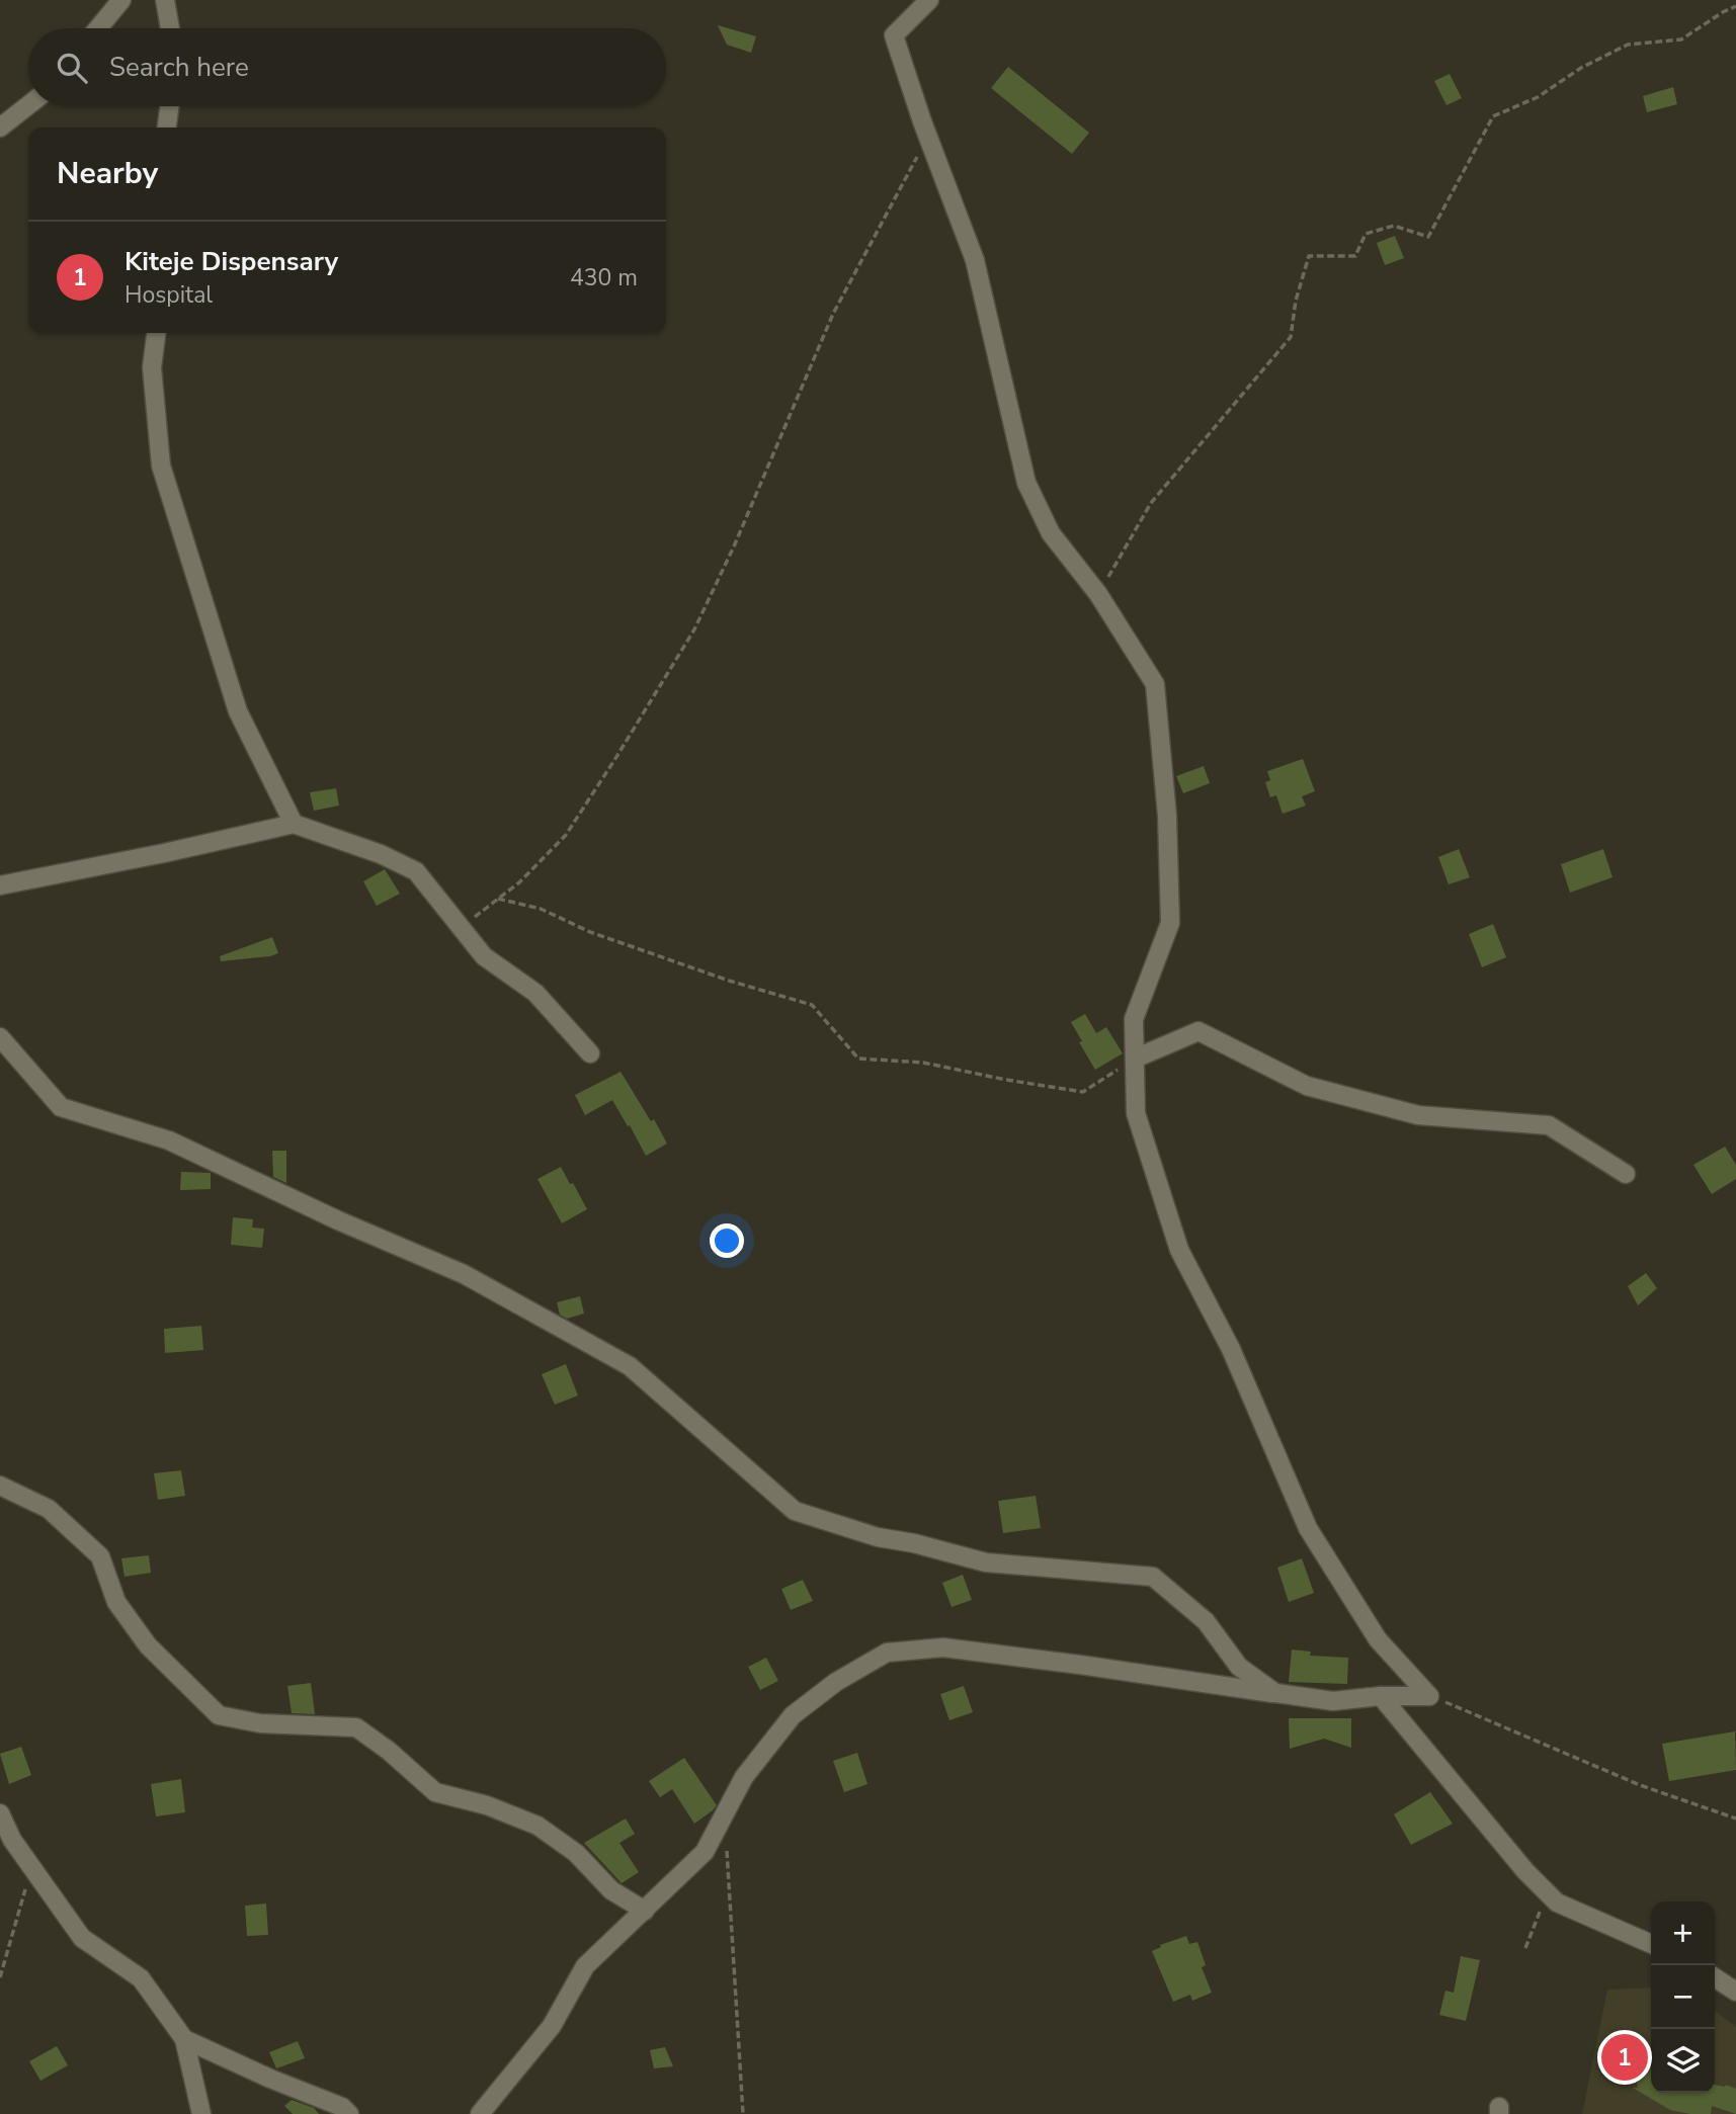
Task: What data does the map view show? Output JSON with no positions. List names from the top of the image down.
{
  "page": {
    "search": "Search here",
    "heading": "Nearby",
    "list": [
      {
        "mark": "1",
        "name": "Kiteje Dispensary",
        "note": "Hospital",
        "value": "430 m"
      }
    ],
    "map_buttons": ["+", "−"],
    "pins": "1"
  }
}
